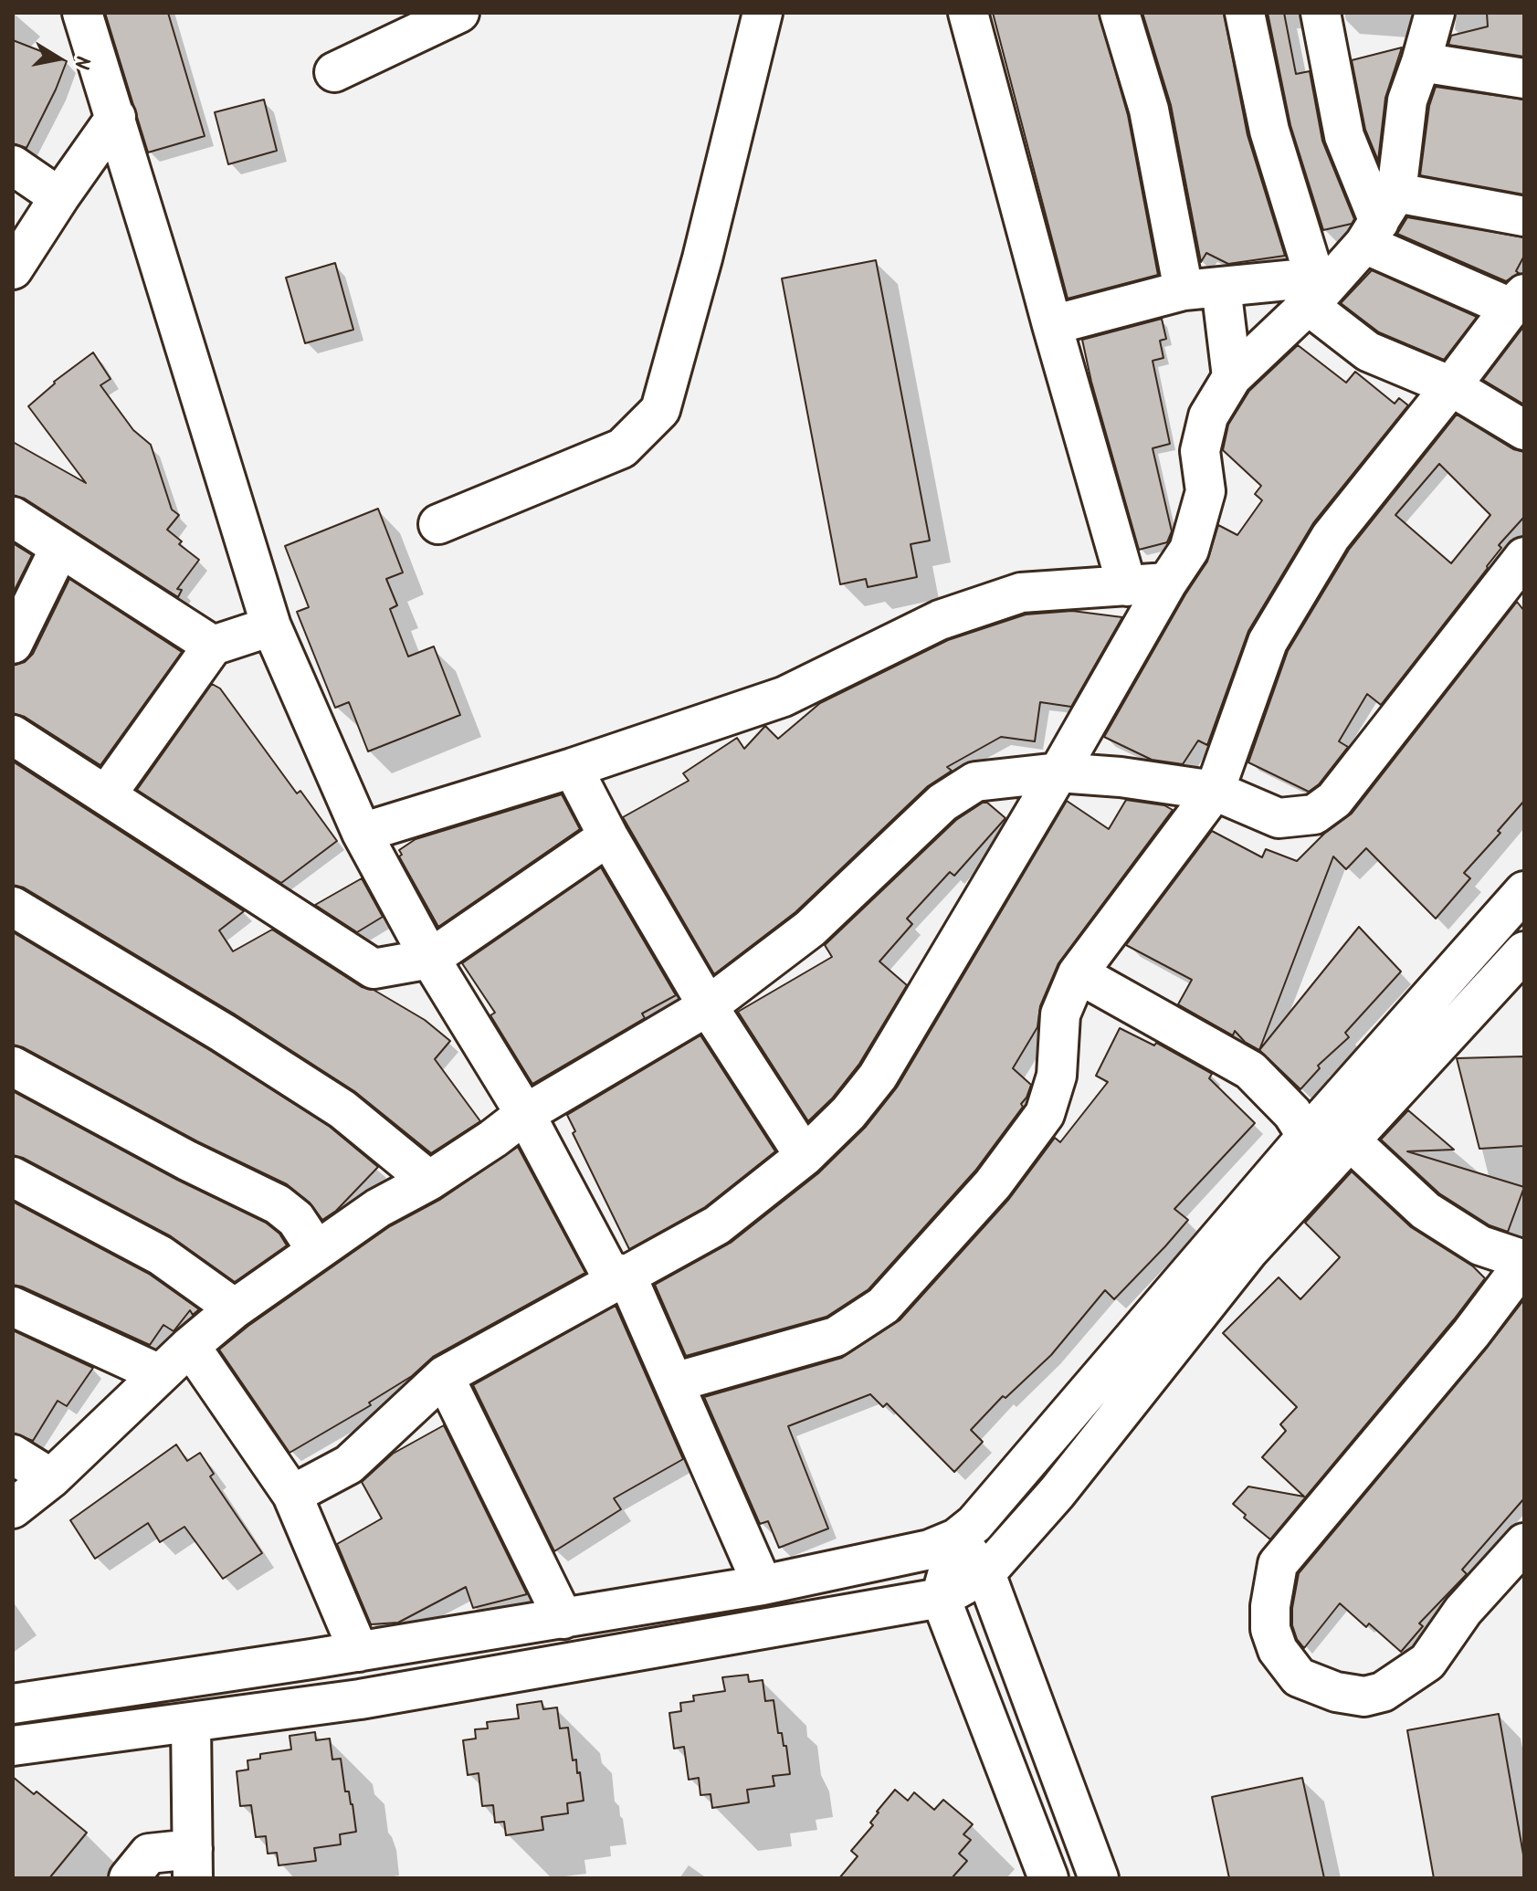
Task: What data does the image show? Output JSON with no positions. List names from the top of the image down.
{
  "north": "right"
}
